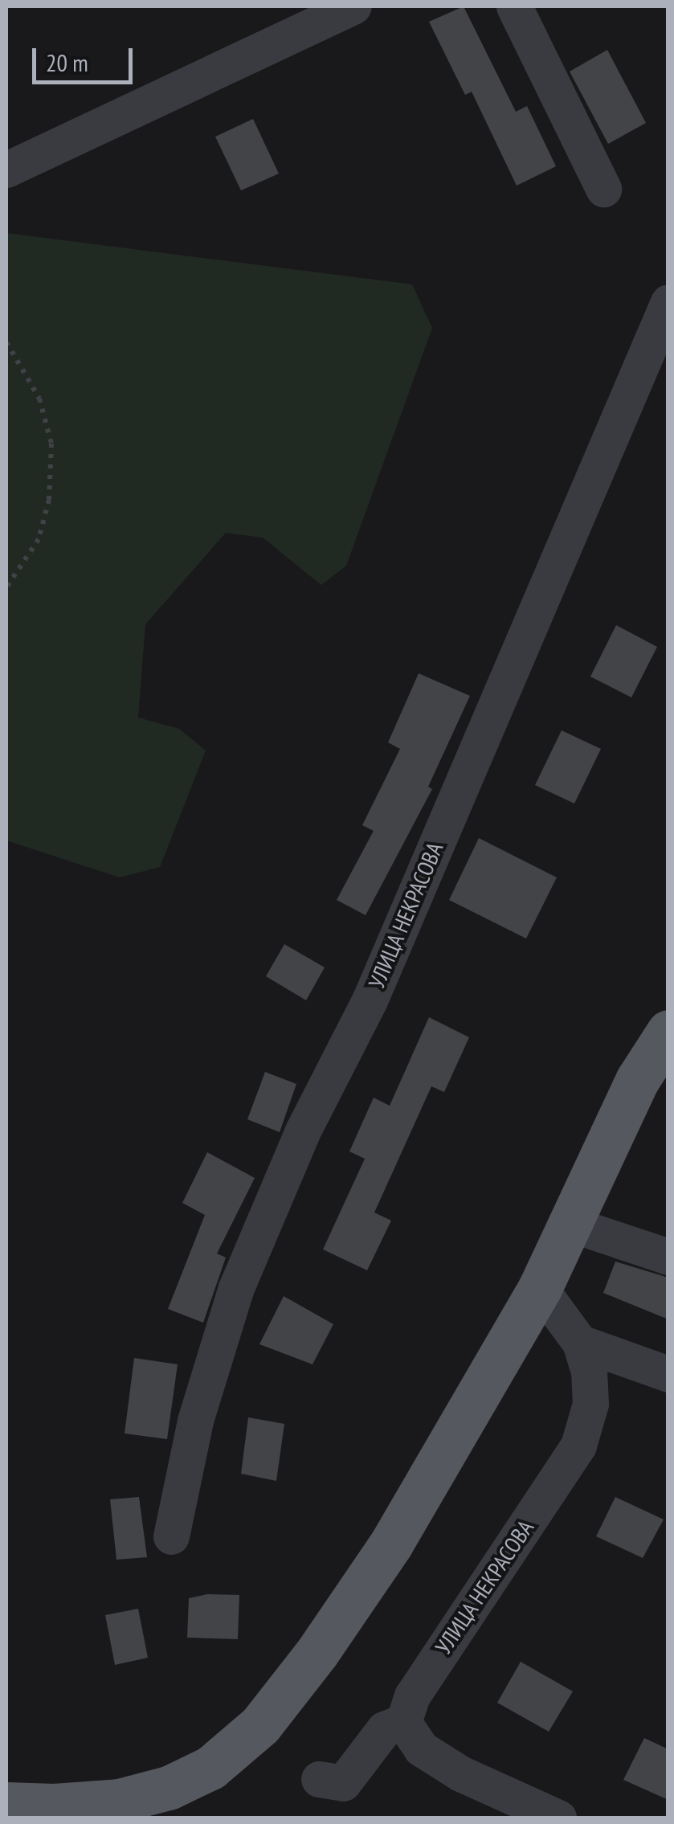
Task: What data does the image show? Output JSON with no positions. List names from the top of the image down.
{
  "streets": {
    "street": ["УЛИЦА НЕКРАСОВА"]
  },
  "scale_bar": "20 m"
}
